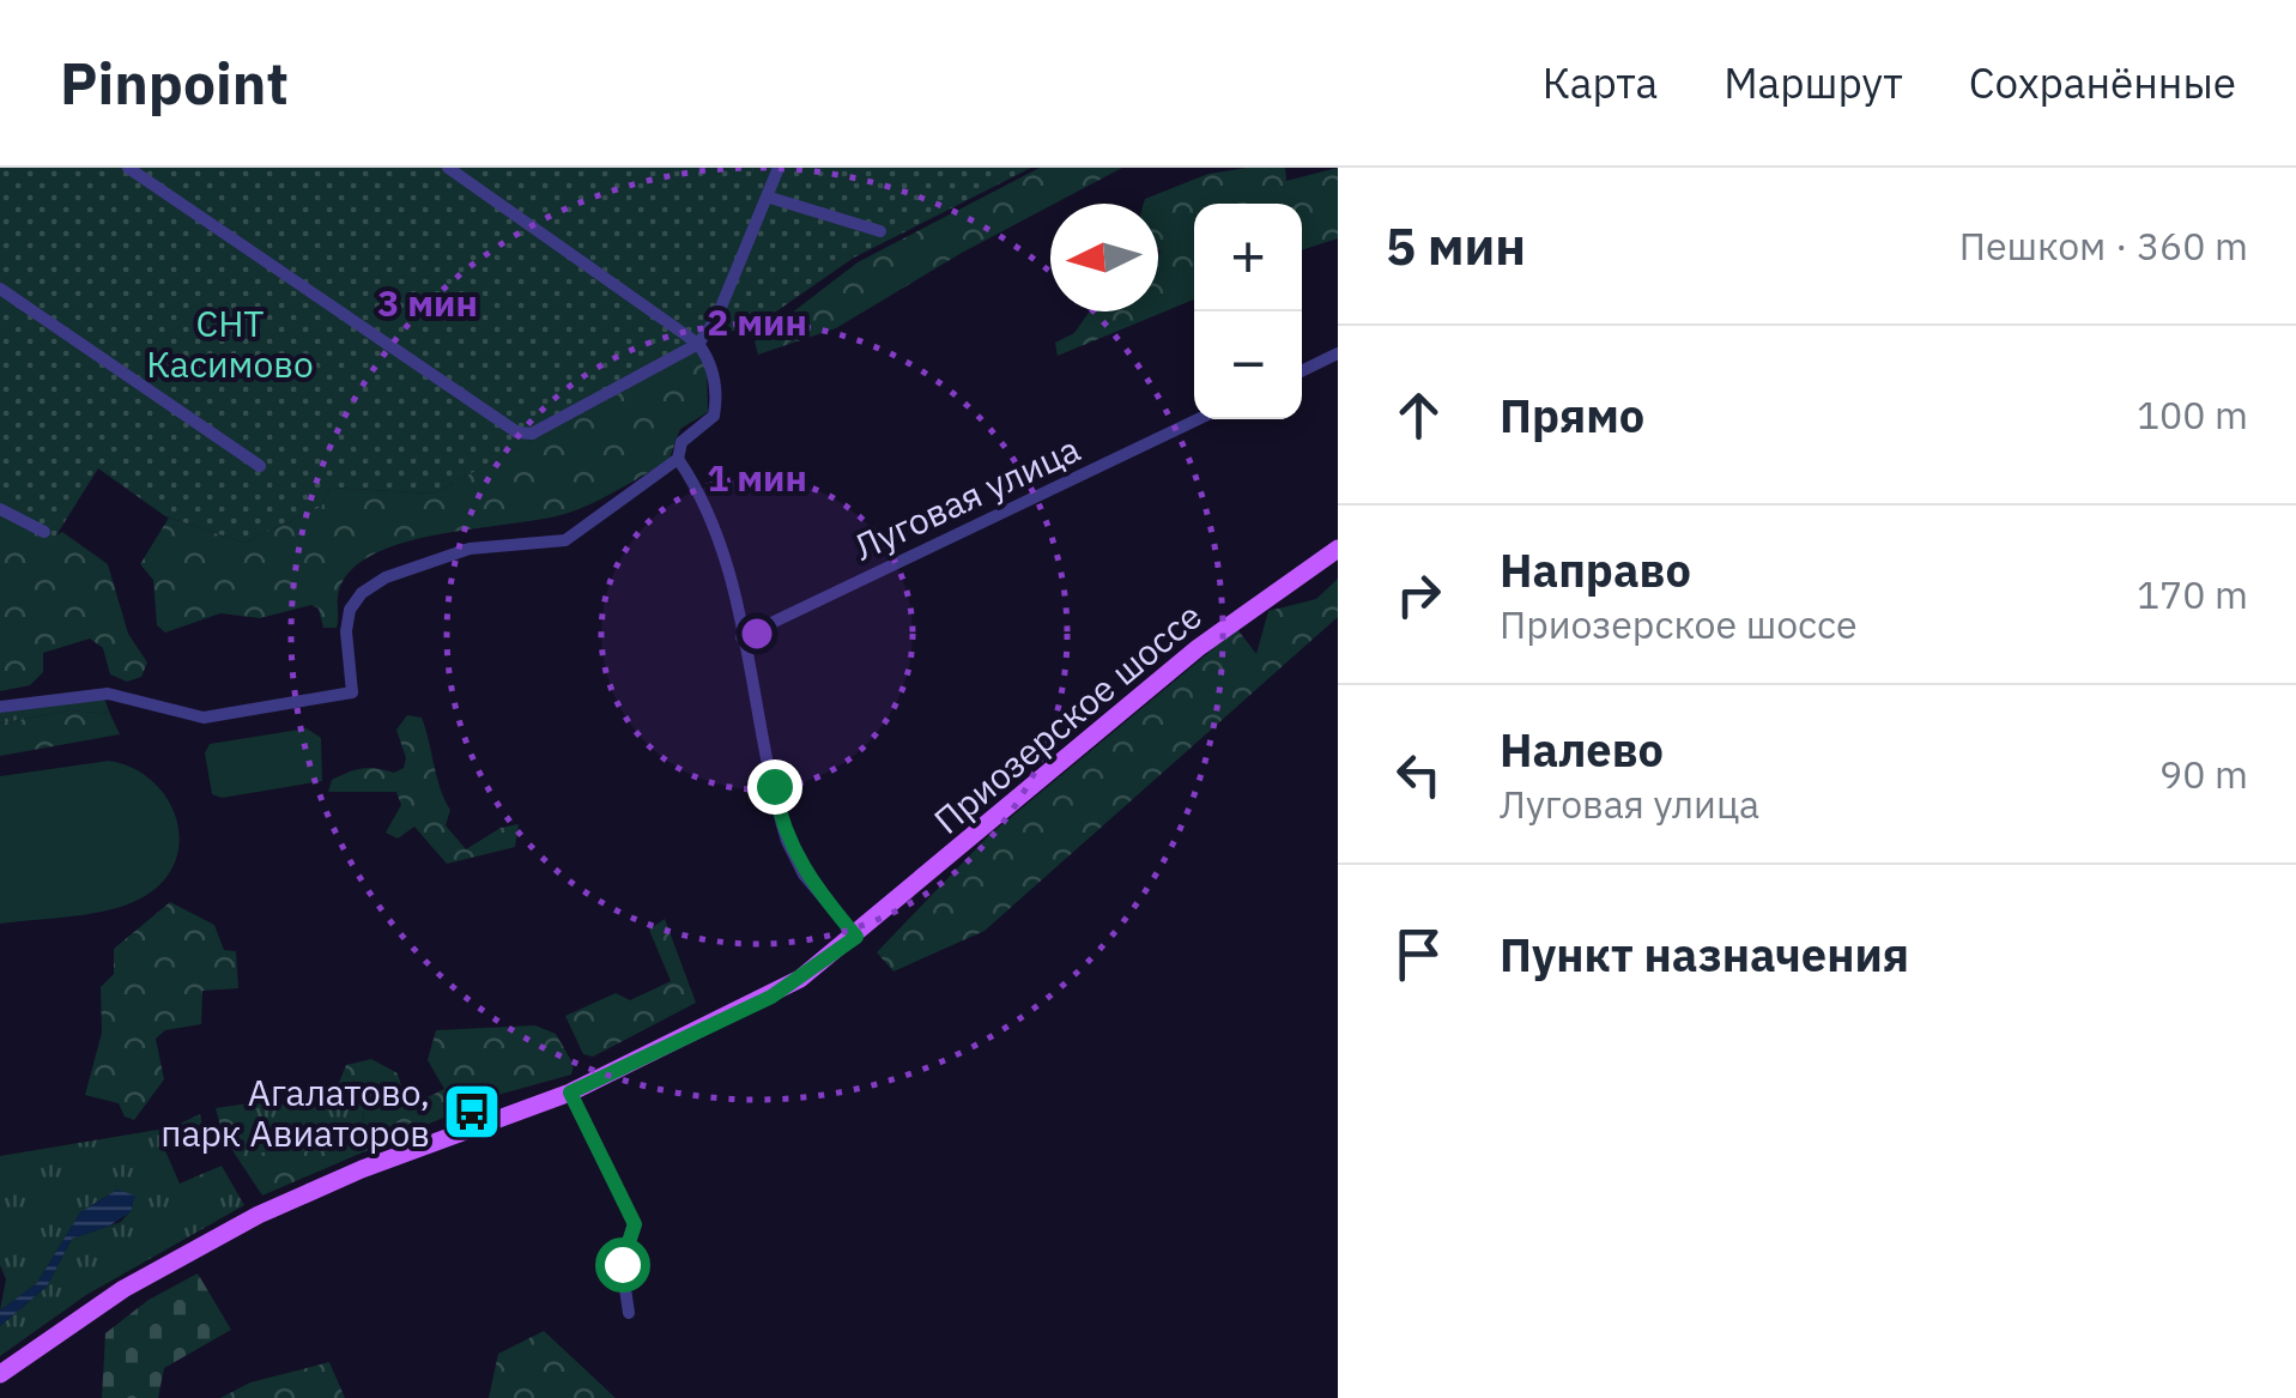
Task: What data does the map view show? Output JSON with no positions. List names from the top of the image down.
{
  "streets": {
    "main road": ["Приозерское шоссе"],
    "street": ["Луговая улица"]
  },
  "parks": ["СНТ Касимово"],
  "places": {
    "bus stop": ["Агалатово, парк Авиаторов"]
  },
  "north": "left",
  "page": {
    "header": "Pinpoint",
    "nav": ["Карта", "Маршрут", "Сохранённые"],
    "heading": ["5 мин", "Пешком · 360 m"],
    "map_buttons": ["+", "−"],
    "list": [
      ["Прямо", "100 m"],
      ["Направо", "Приозерское шоссе", "170 m"],
      ["Налево", "Луговая улица", "90 m"],
      "Пункт назначения"
    ]
  },
  "rings": ["3 мин", "2 мин", "1 мин"]
}
